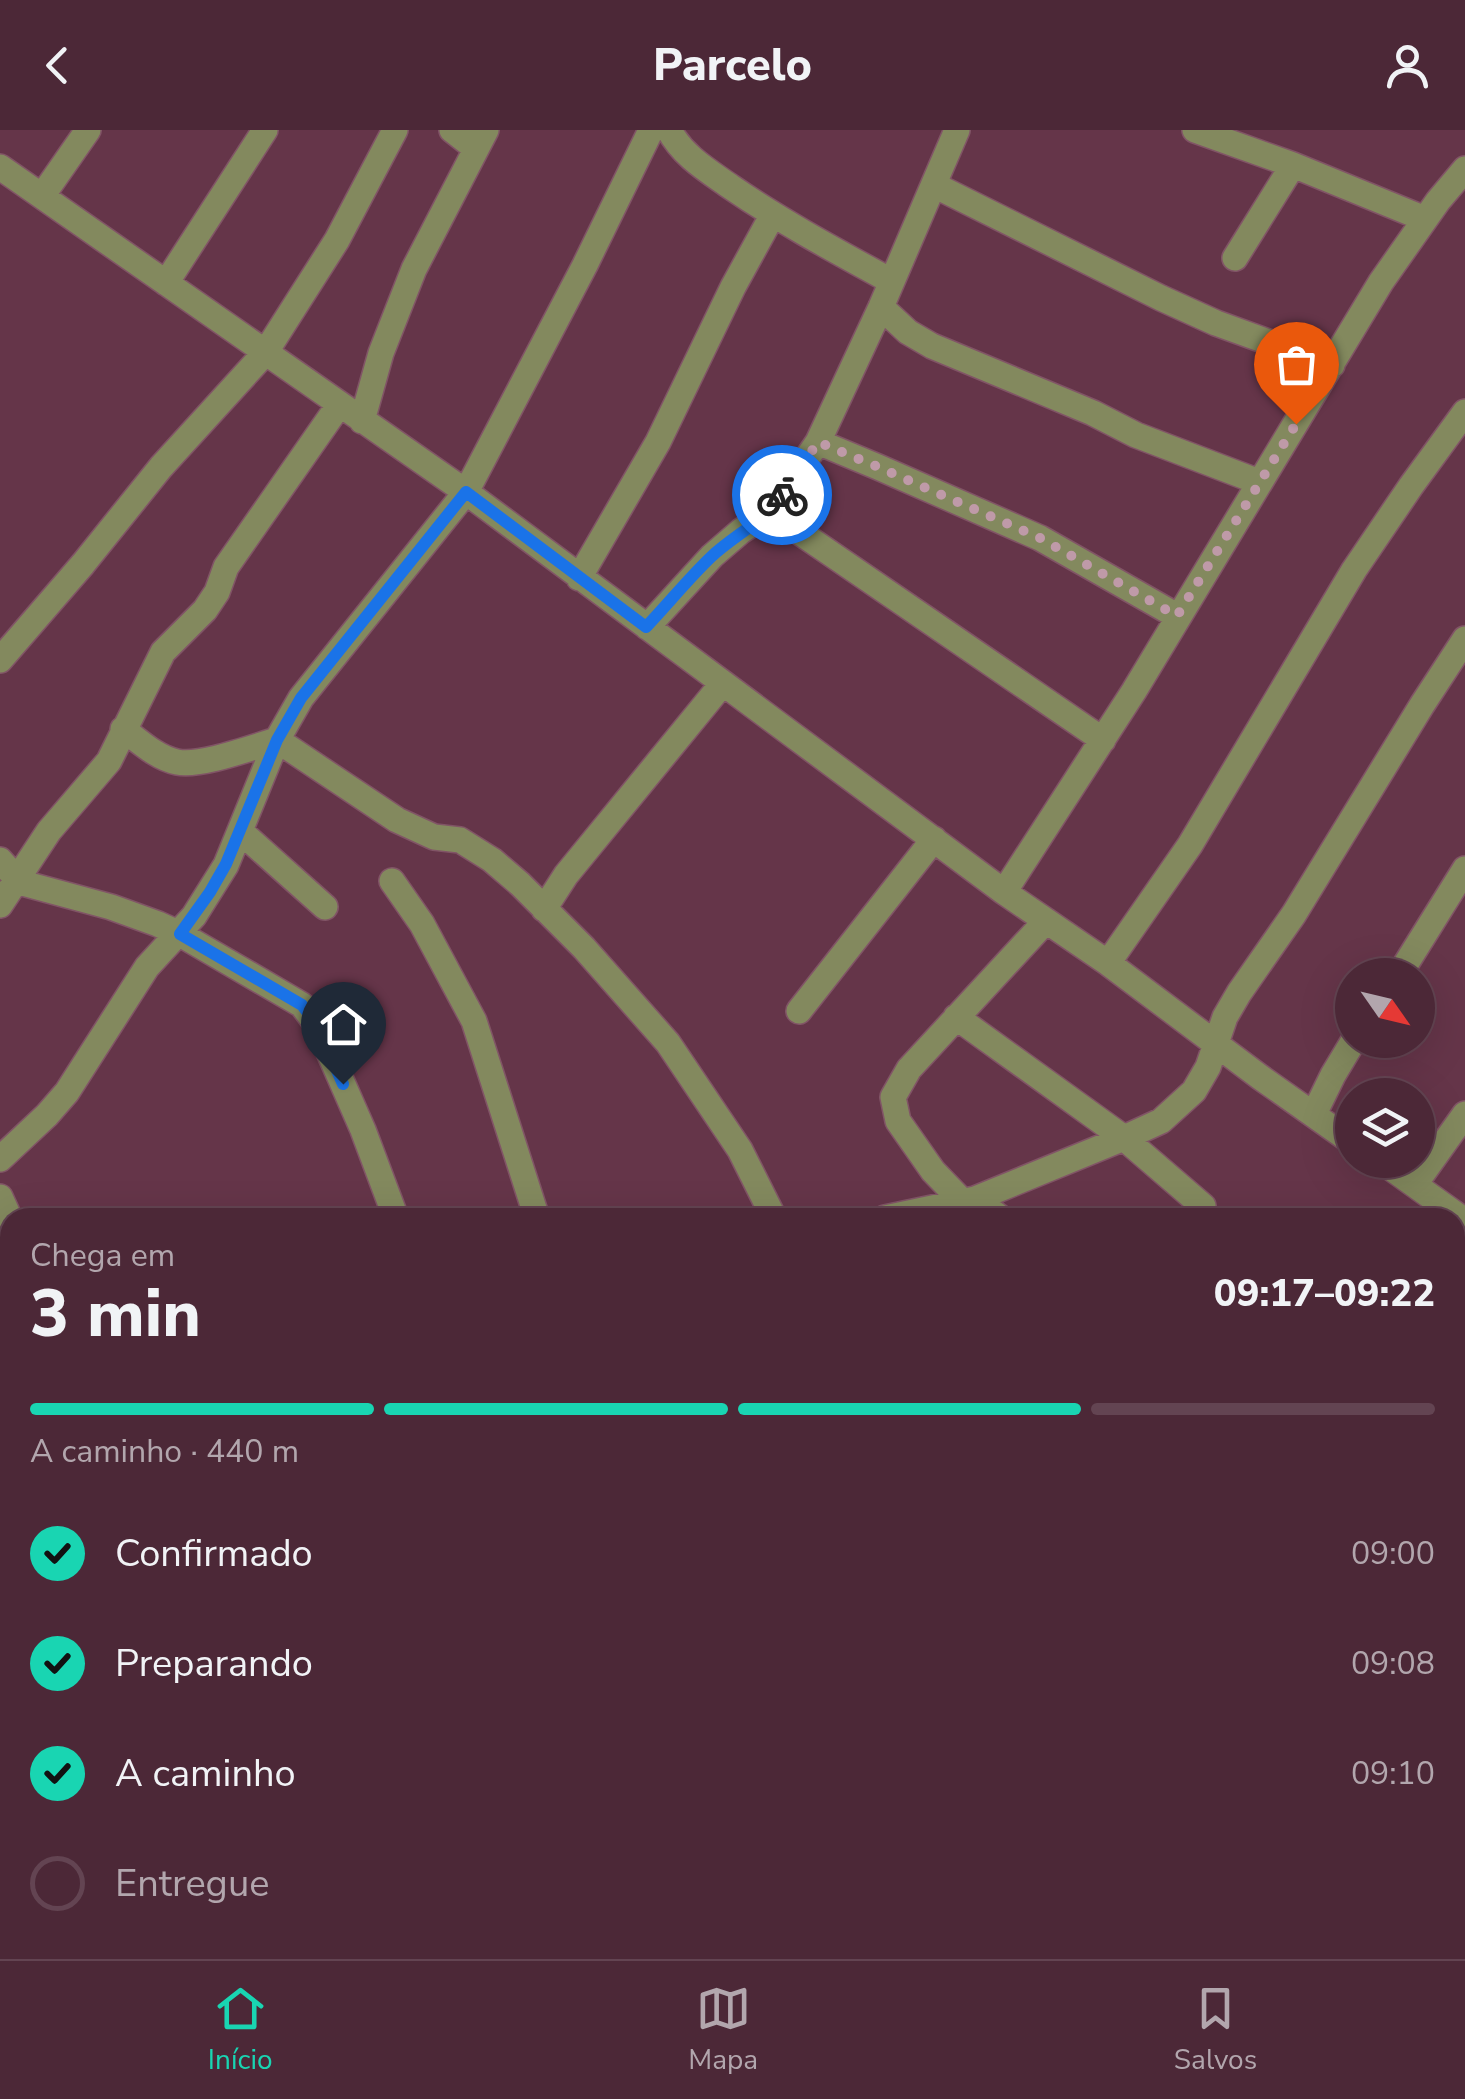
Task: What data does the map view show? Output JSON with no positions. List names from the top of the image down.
{
  "north": "bottom right",
  "page": {
    "header": "Parcelo",
    "heading": ["3 min", "Chega em", "09:17–09:22"],
    "bar": "A caminho · 440 m",
    "list": [
      ["Confirmado", "09:00"],
      ["Preparando", "09:08"],
      ["A caminho", "09:10"],
      "Entregue"
    ],
    "tabs": ["Início", "Mapa", "Salvos"]
  }
}
